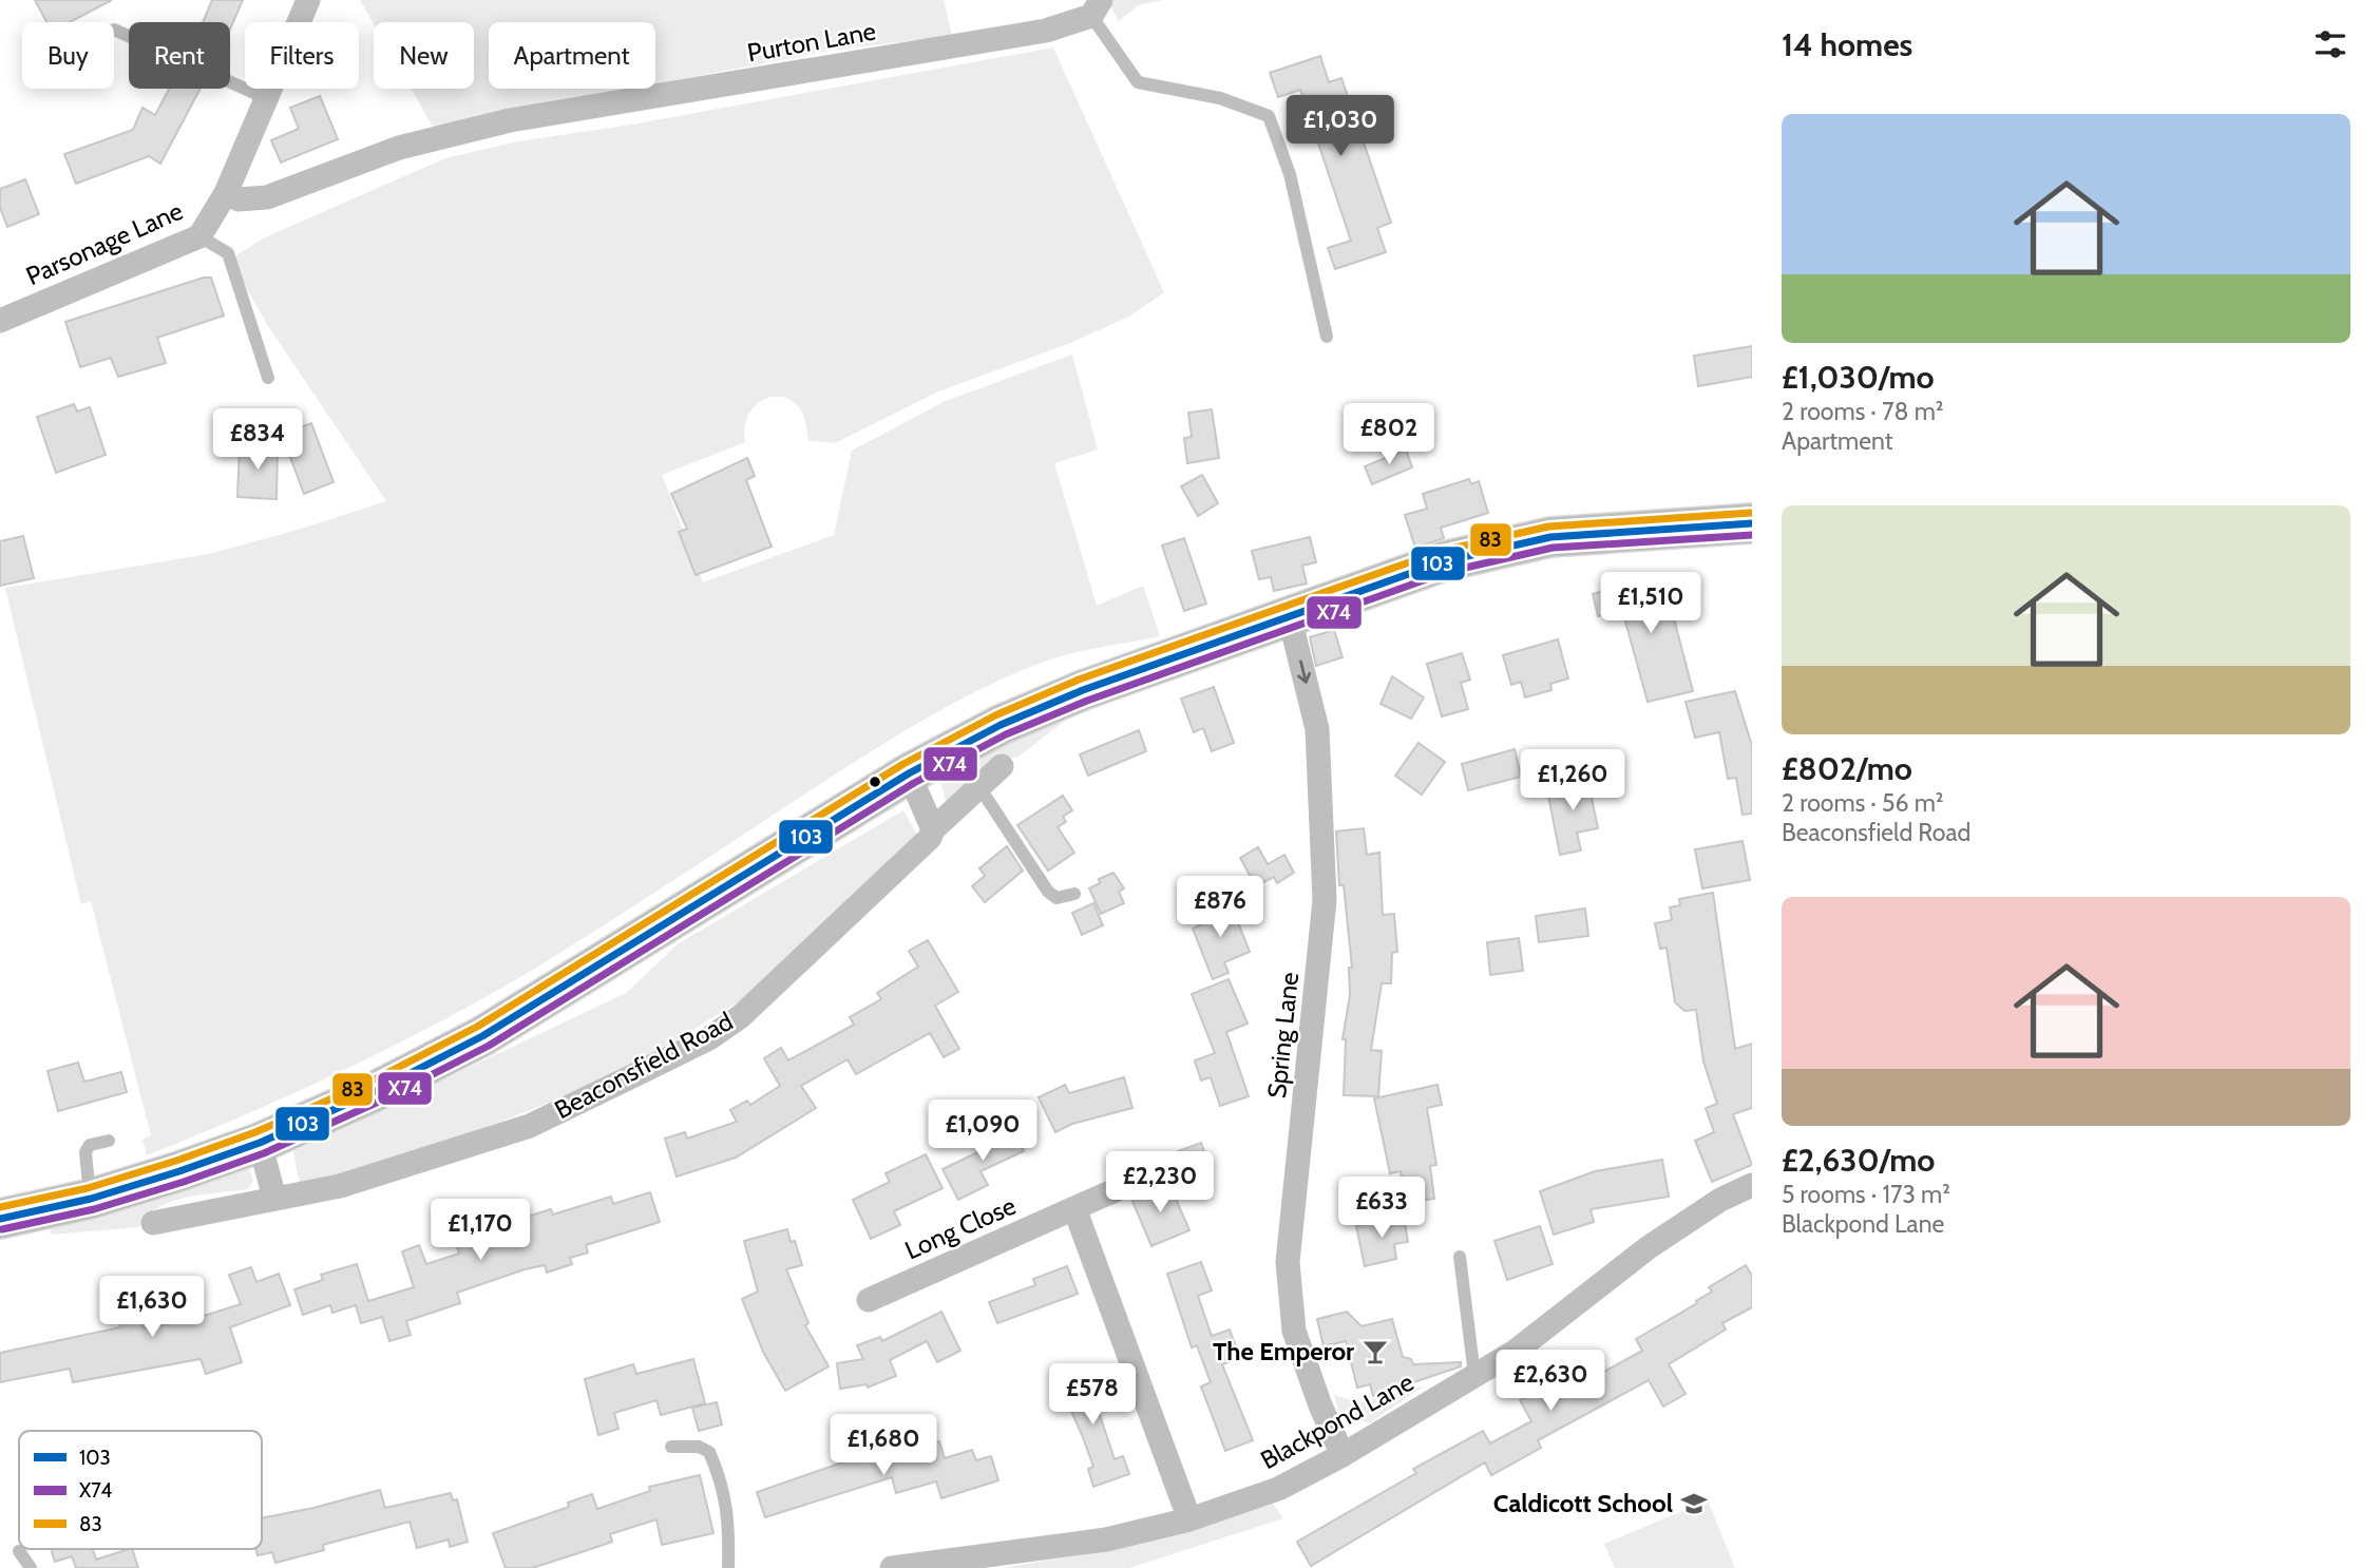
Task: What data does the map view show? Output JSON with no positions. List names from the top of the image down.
{
  "streets": {
    "street": [
      "Purton Lane",
      "Parsonage Lane",
      "Spring Lane",
      "Beaconsfield Road",
      "Long Close",
      "Blackpond Lane"
    ]
  },
  "crossings": [
    ["Purton Lane", "Parsonage Lane"],
    ["Spring Lane", "Blackpond Lane"]
  ],
  "places": {
    "bar": ["The Emperor"],
    "school or university": ["Caldicott School"]
  },
  "lines": ["transit line 83", "transit line 103", "transit line X74"],
  "legend": ["103", "X74", "83"],
  "page": {
    "heading": "14 homes",
    "chip": [
      "Buy",
      "Rent",
      "Filters",
      "New",
      "Apartment"
    ],
    "list": [
      {
        "name": "£1,030/mo",
        "note": "2 rooms · 78 m² · Apartment"
      },
      {
        "name": "£802/mo",
        "note": "2 rooms · 56 m² · Beaconsfield Road"
      },
      {
        "name": "£2,630/mo",
        "note": "5 rooms · 173 m² · Blackpond Lane"
      }
    ],
    "price": [
      "£1,030",
      "£802",
      "£834",
      "£1,510",
      "£1,260",
      "£876",
      "£1,090",
      "£2,230",
      "£633",
      "£1,170",
      "£1,630",
      "£2,630",
      "£578",
      "£1,680"
    ]
  }
}
